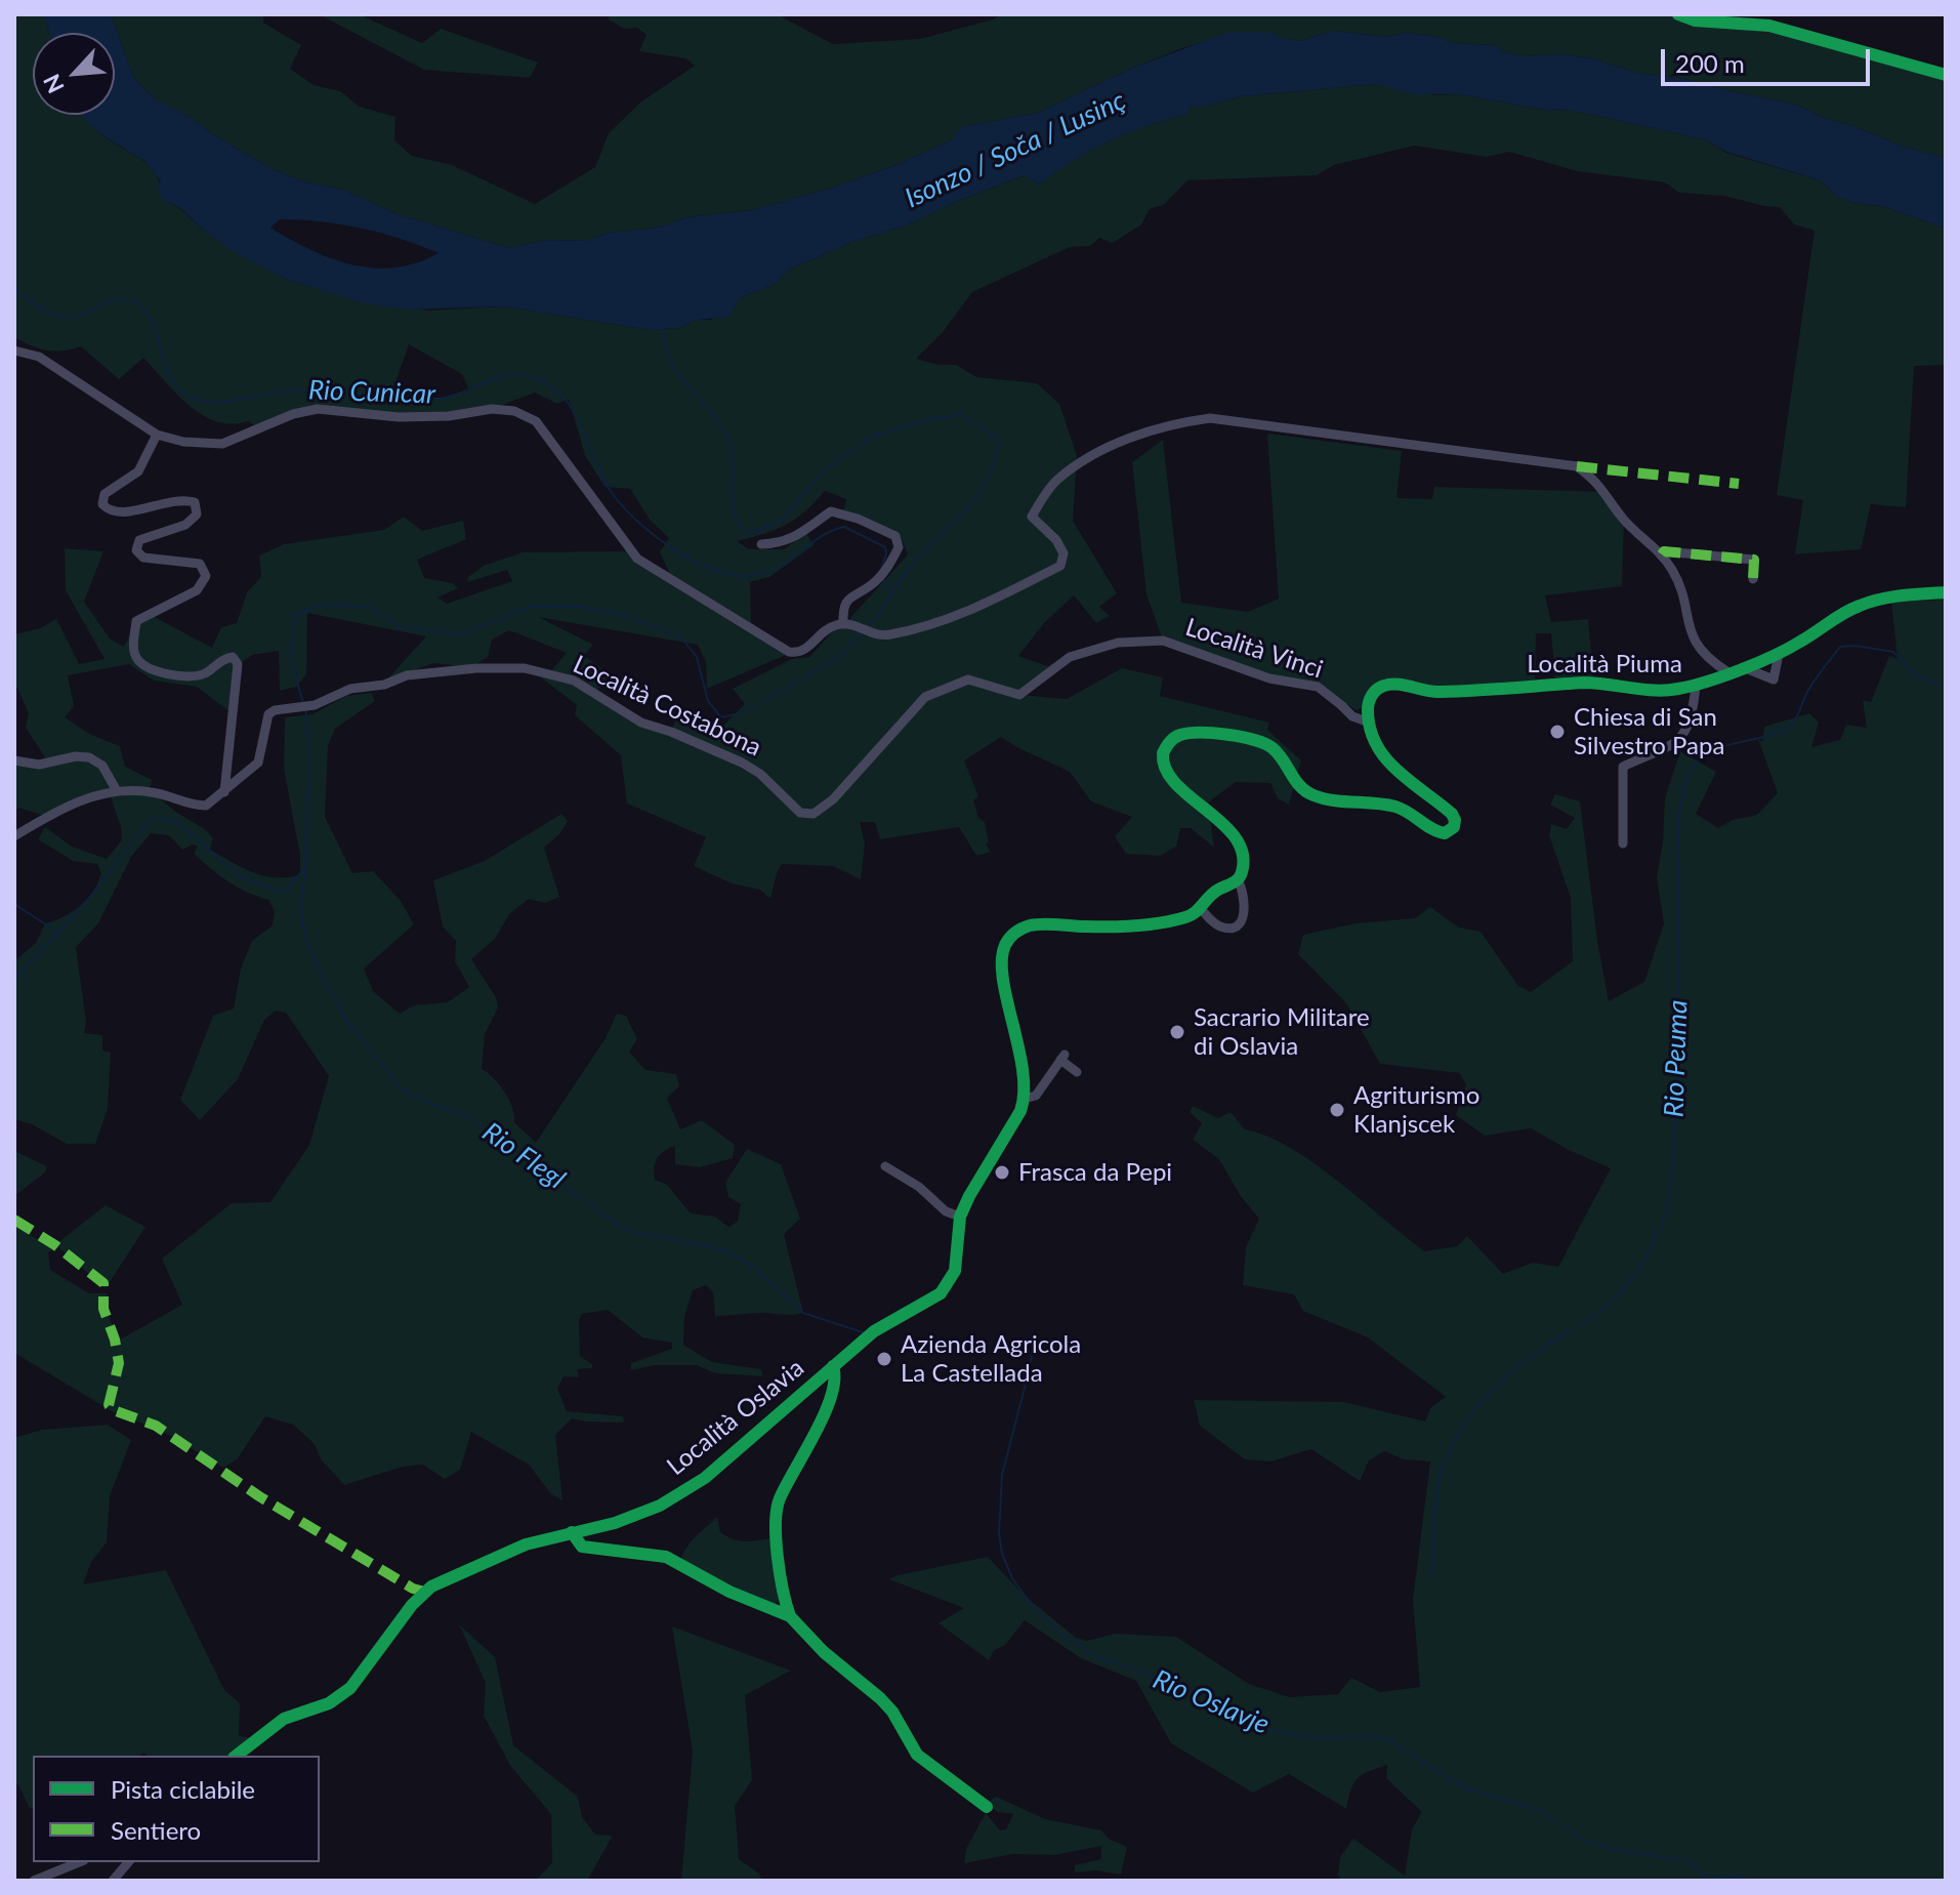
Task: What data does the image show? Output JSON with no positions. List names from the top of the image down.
{
  "streets": {
    "street": [
      "Località Vinci",
      "Località Piuma",
      "Località Costabona",
      "Località Oslavia"
    ]
  },
  "crossings": [
    ["Località Vinci", "Località Piuma"],
    ["Località Vinci", "Località Costabona"]
  ],
  "water": [
    "Isonzo / Soča / Lusinç",
    "Rio Cunicar",
    "Rio Peuma",
    "Rio Flegl",
    "Rio Oslavje"
  ],
  "places": [
    "Chiesa di San Silvestro Papa",
    "Sacrario Militare di Oslavia",
    "Agriturismo Klanjscek",
    "Frasca da Pepi",
    "Azienda Agricola La Castellada"
  ],
  "legend": ["Pista ciclabile", "Sentiero"],
  "scale_bar": "200 m",
  "north": "bottom left"
}
